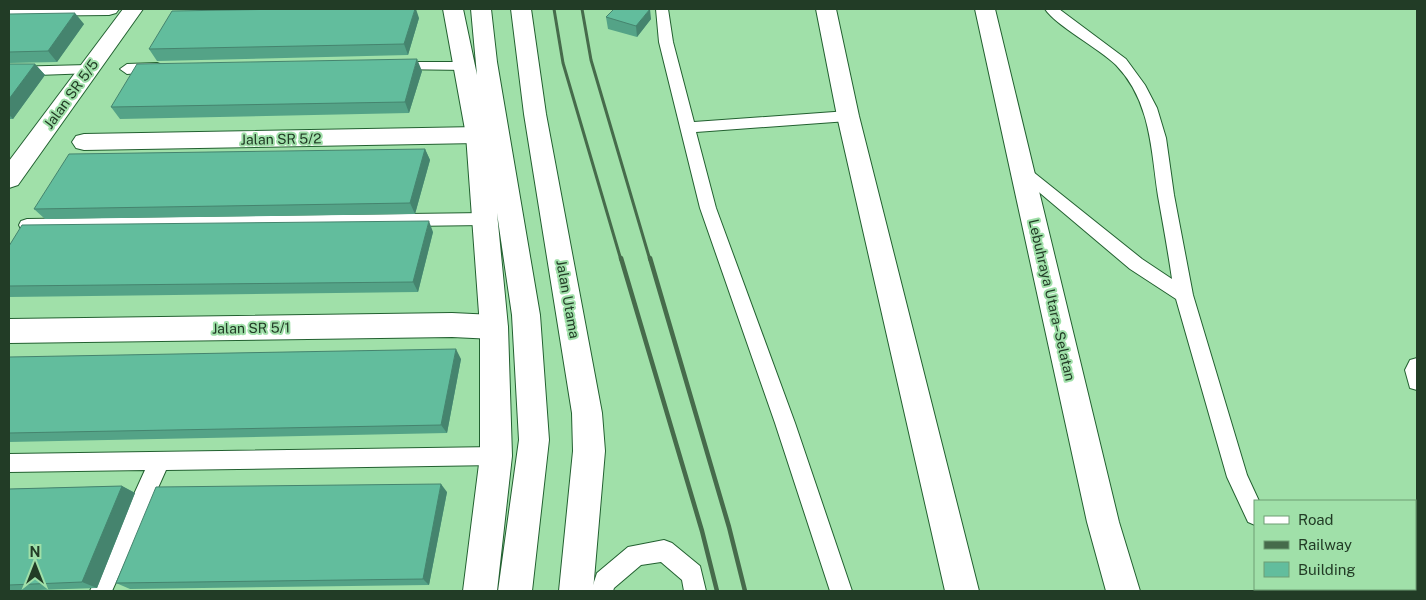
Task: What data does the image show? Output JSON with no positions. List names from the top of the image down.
{
  "streets": {
    "main road": [
      "Jalan SR 5/5",
      "Jalan SR 5/2",
      "Jalan Utama",
      "Lebuhraya Utara–Selatan",
      "Jalan SR 5/1"
    ]
  },
  "legend": ["Road", "Railway", "Building"],
  "north": "top"
}
